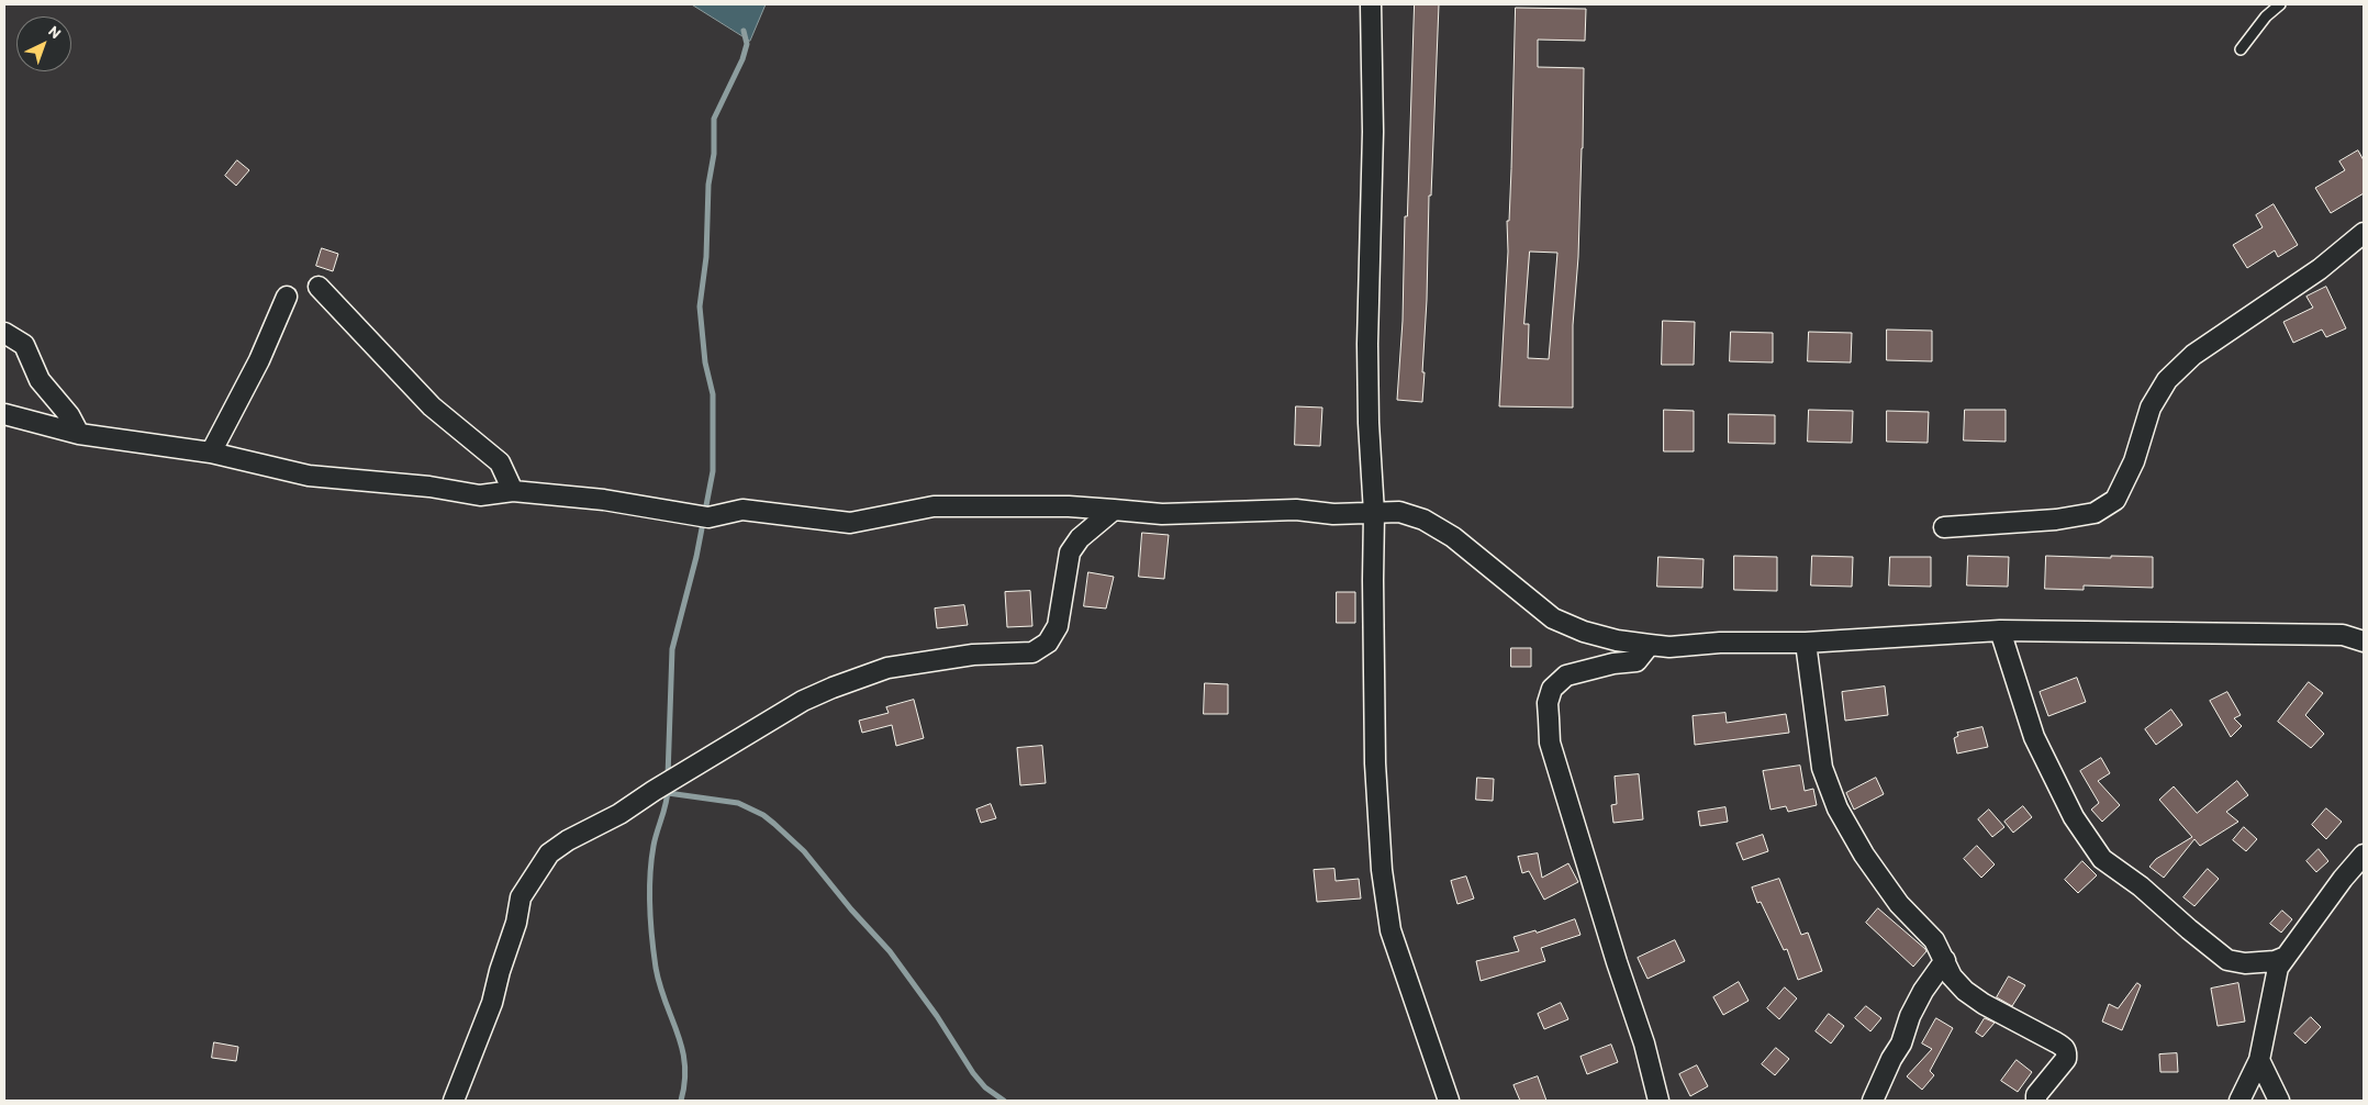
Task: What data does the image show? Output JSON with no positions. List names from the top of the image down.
{
  "north": "top right"
}
